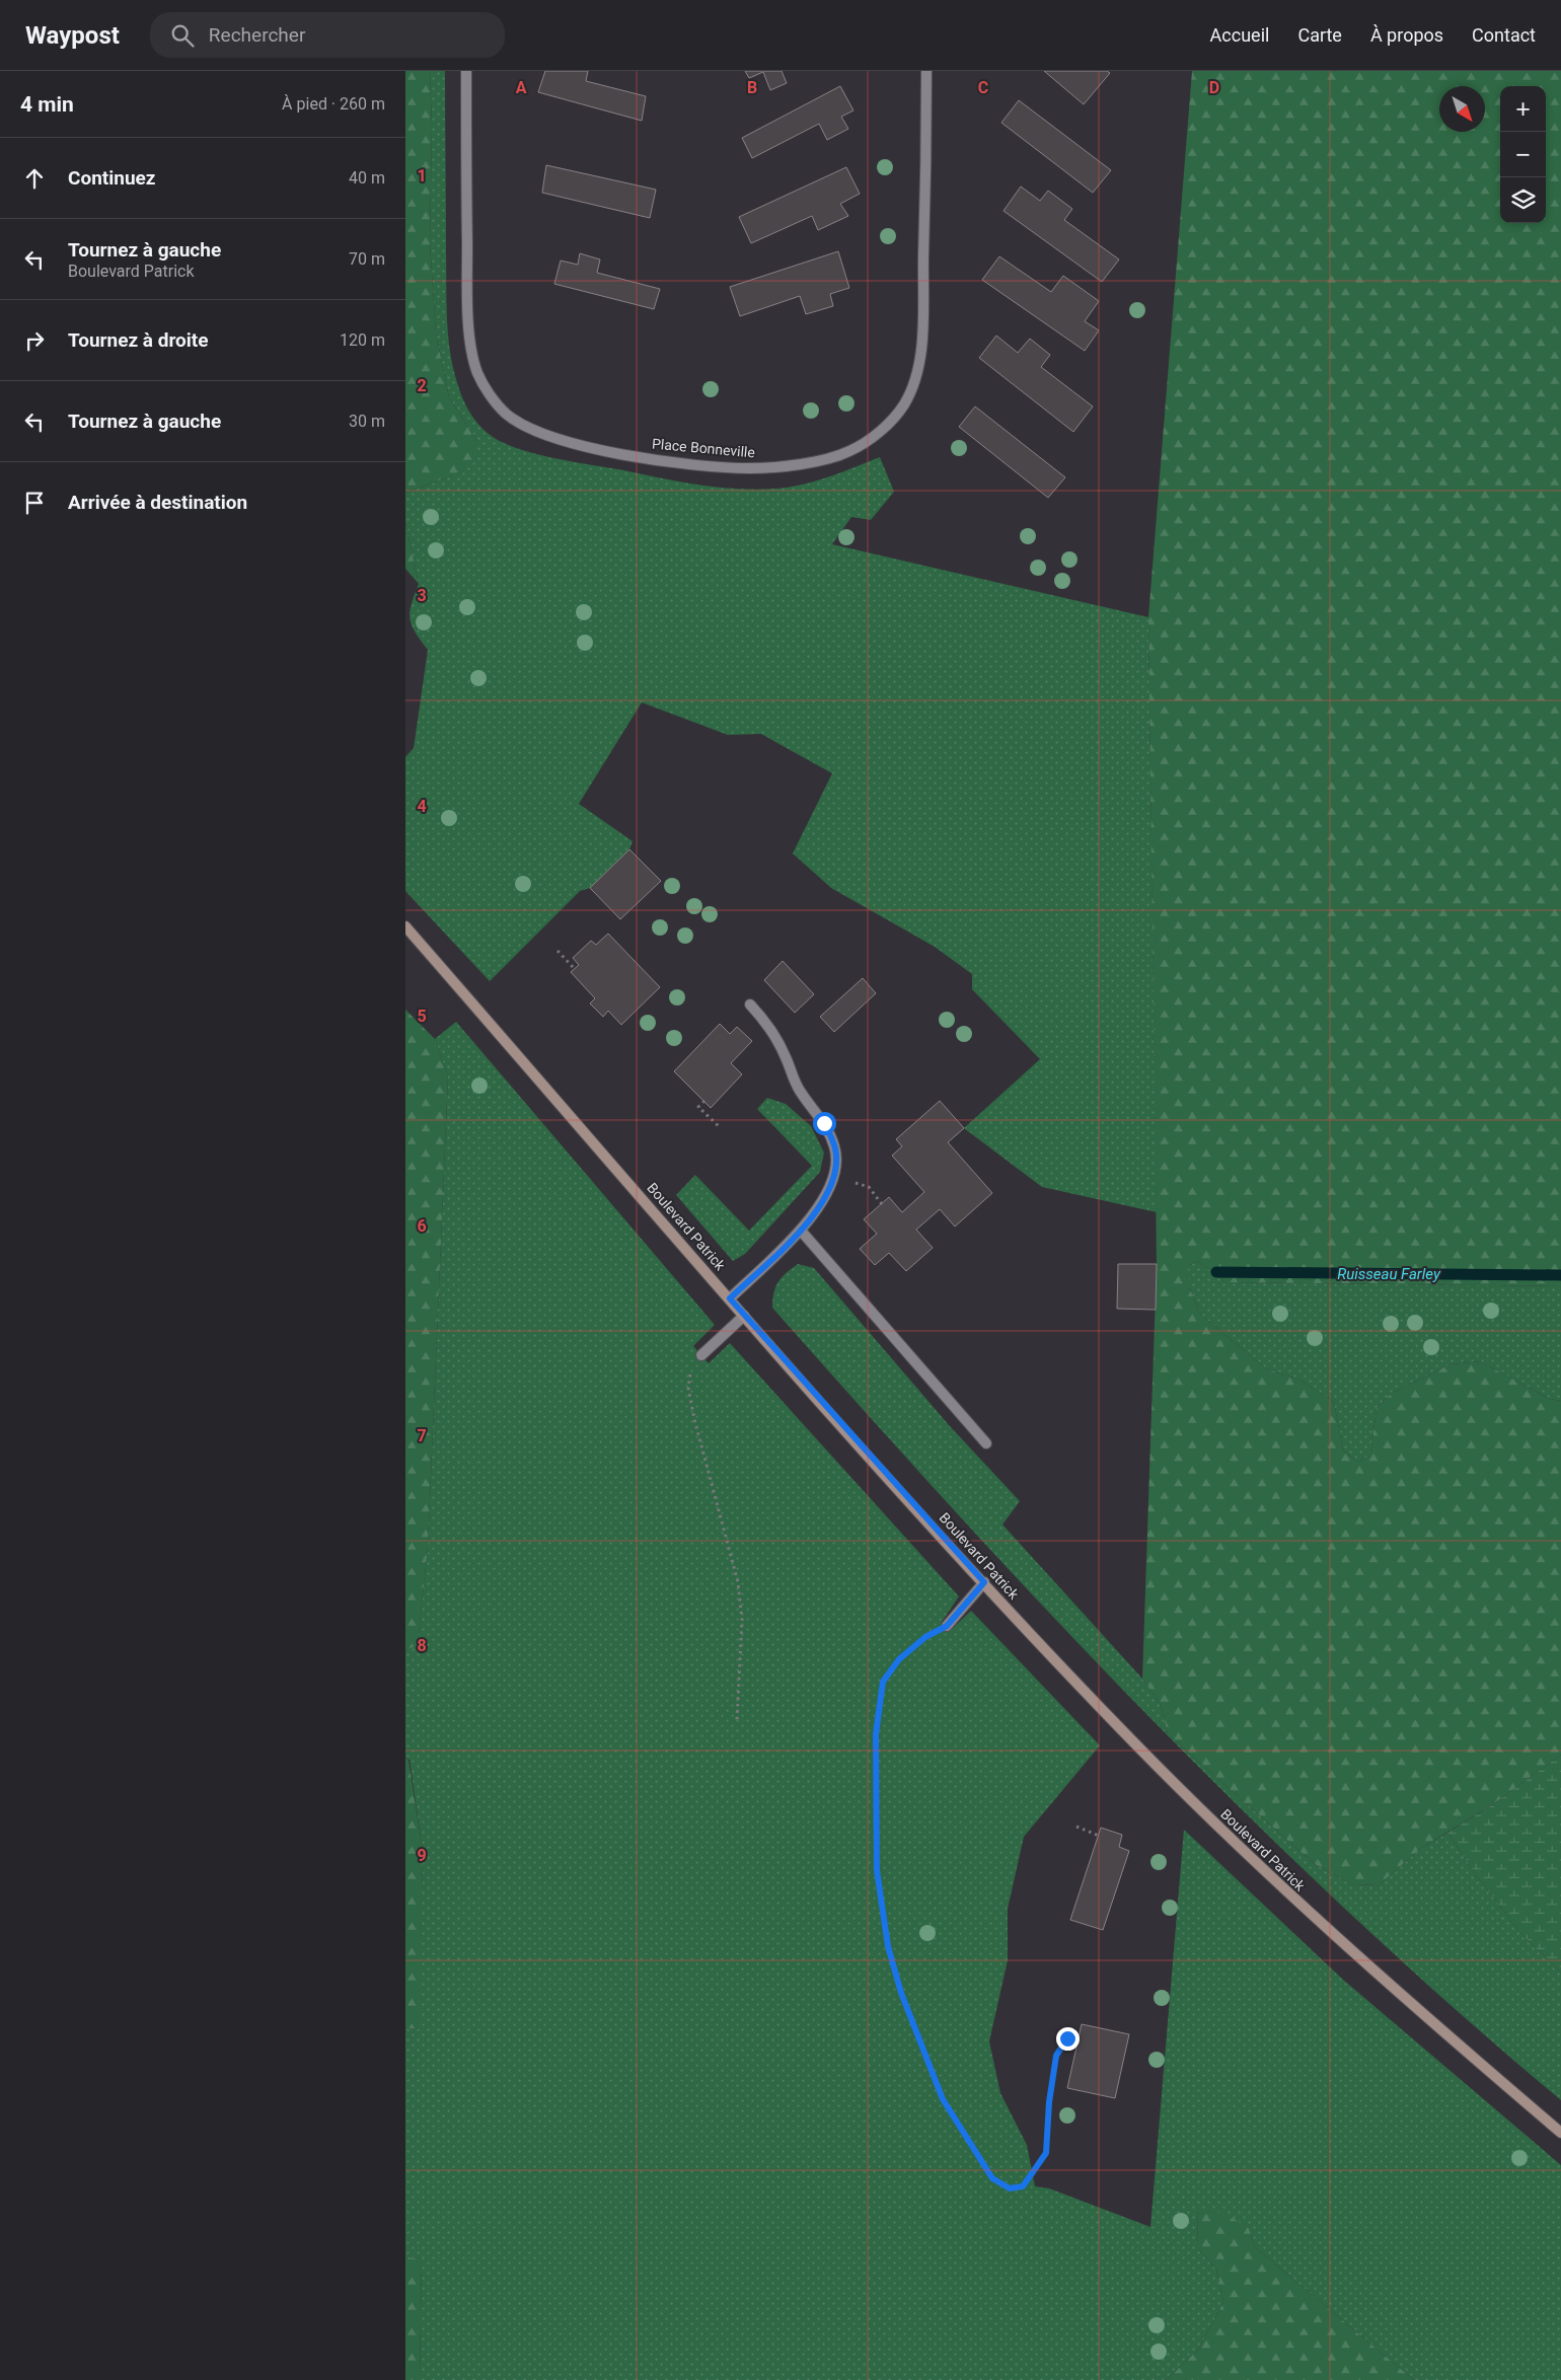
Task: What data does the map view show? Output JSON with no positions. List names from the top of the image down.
{
  "streets": {
    "street": ["Place Bonneville", "Boulevard Patrick"]
  },
  "water": ["Ruisseau Farley"],
  "north": "bottom right",
  "page": {
    "header": "Waypost",
    "search": "Rechercher",
    "nav": [
      "Accueil",
      "Carte",
      "À propos",
      "Contact"
    ],
    "heading": ["4 min", "À pied · 260 m"],
    "map_buttons": ["+", "−"],
    "list": [
      ["Continuez", "40 m"],
      ["Tournez à gauche", "Boulevard Patrick", "70 m"],
      ["Tournez à droite", "120 m"],
      ["Tournez à gauche", "30 m"],
      "Arrivée à destination"
    ]
  },
  "grid": {
    "columns": [
      "A",
      "B",
      "C",
      "D"
    ],
    "rows": [
      "1",
      "2",
      "3",
      "4",
      "5",
      "6",
      "7",
      "8",
      "9"
    ]
  }
}
